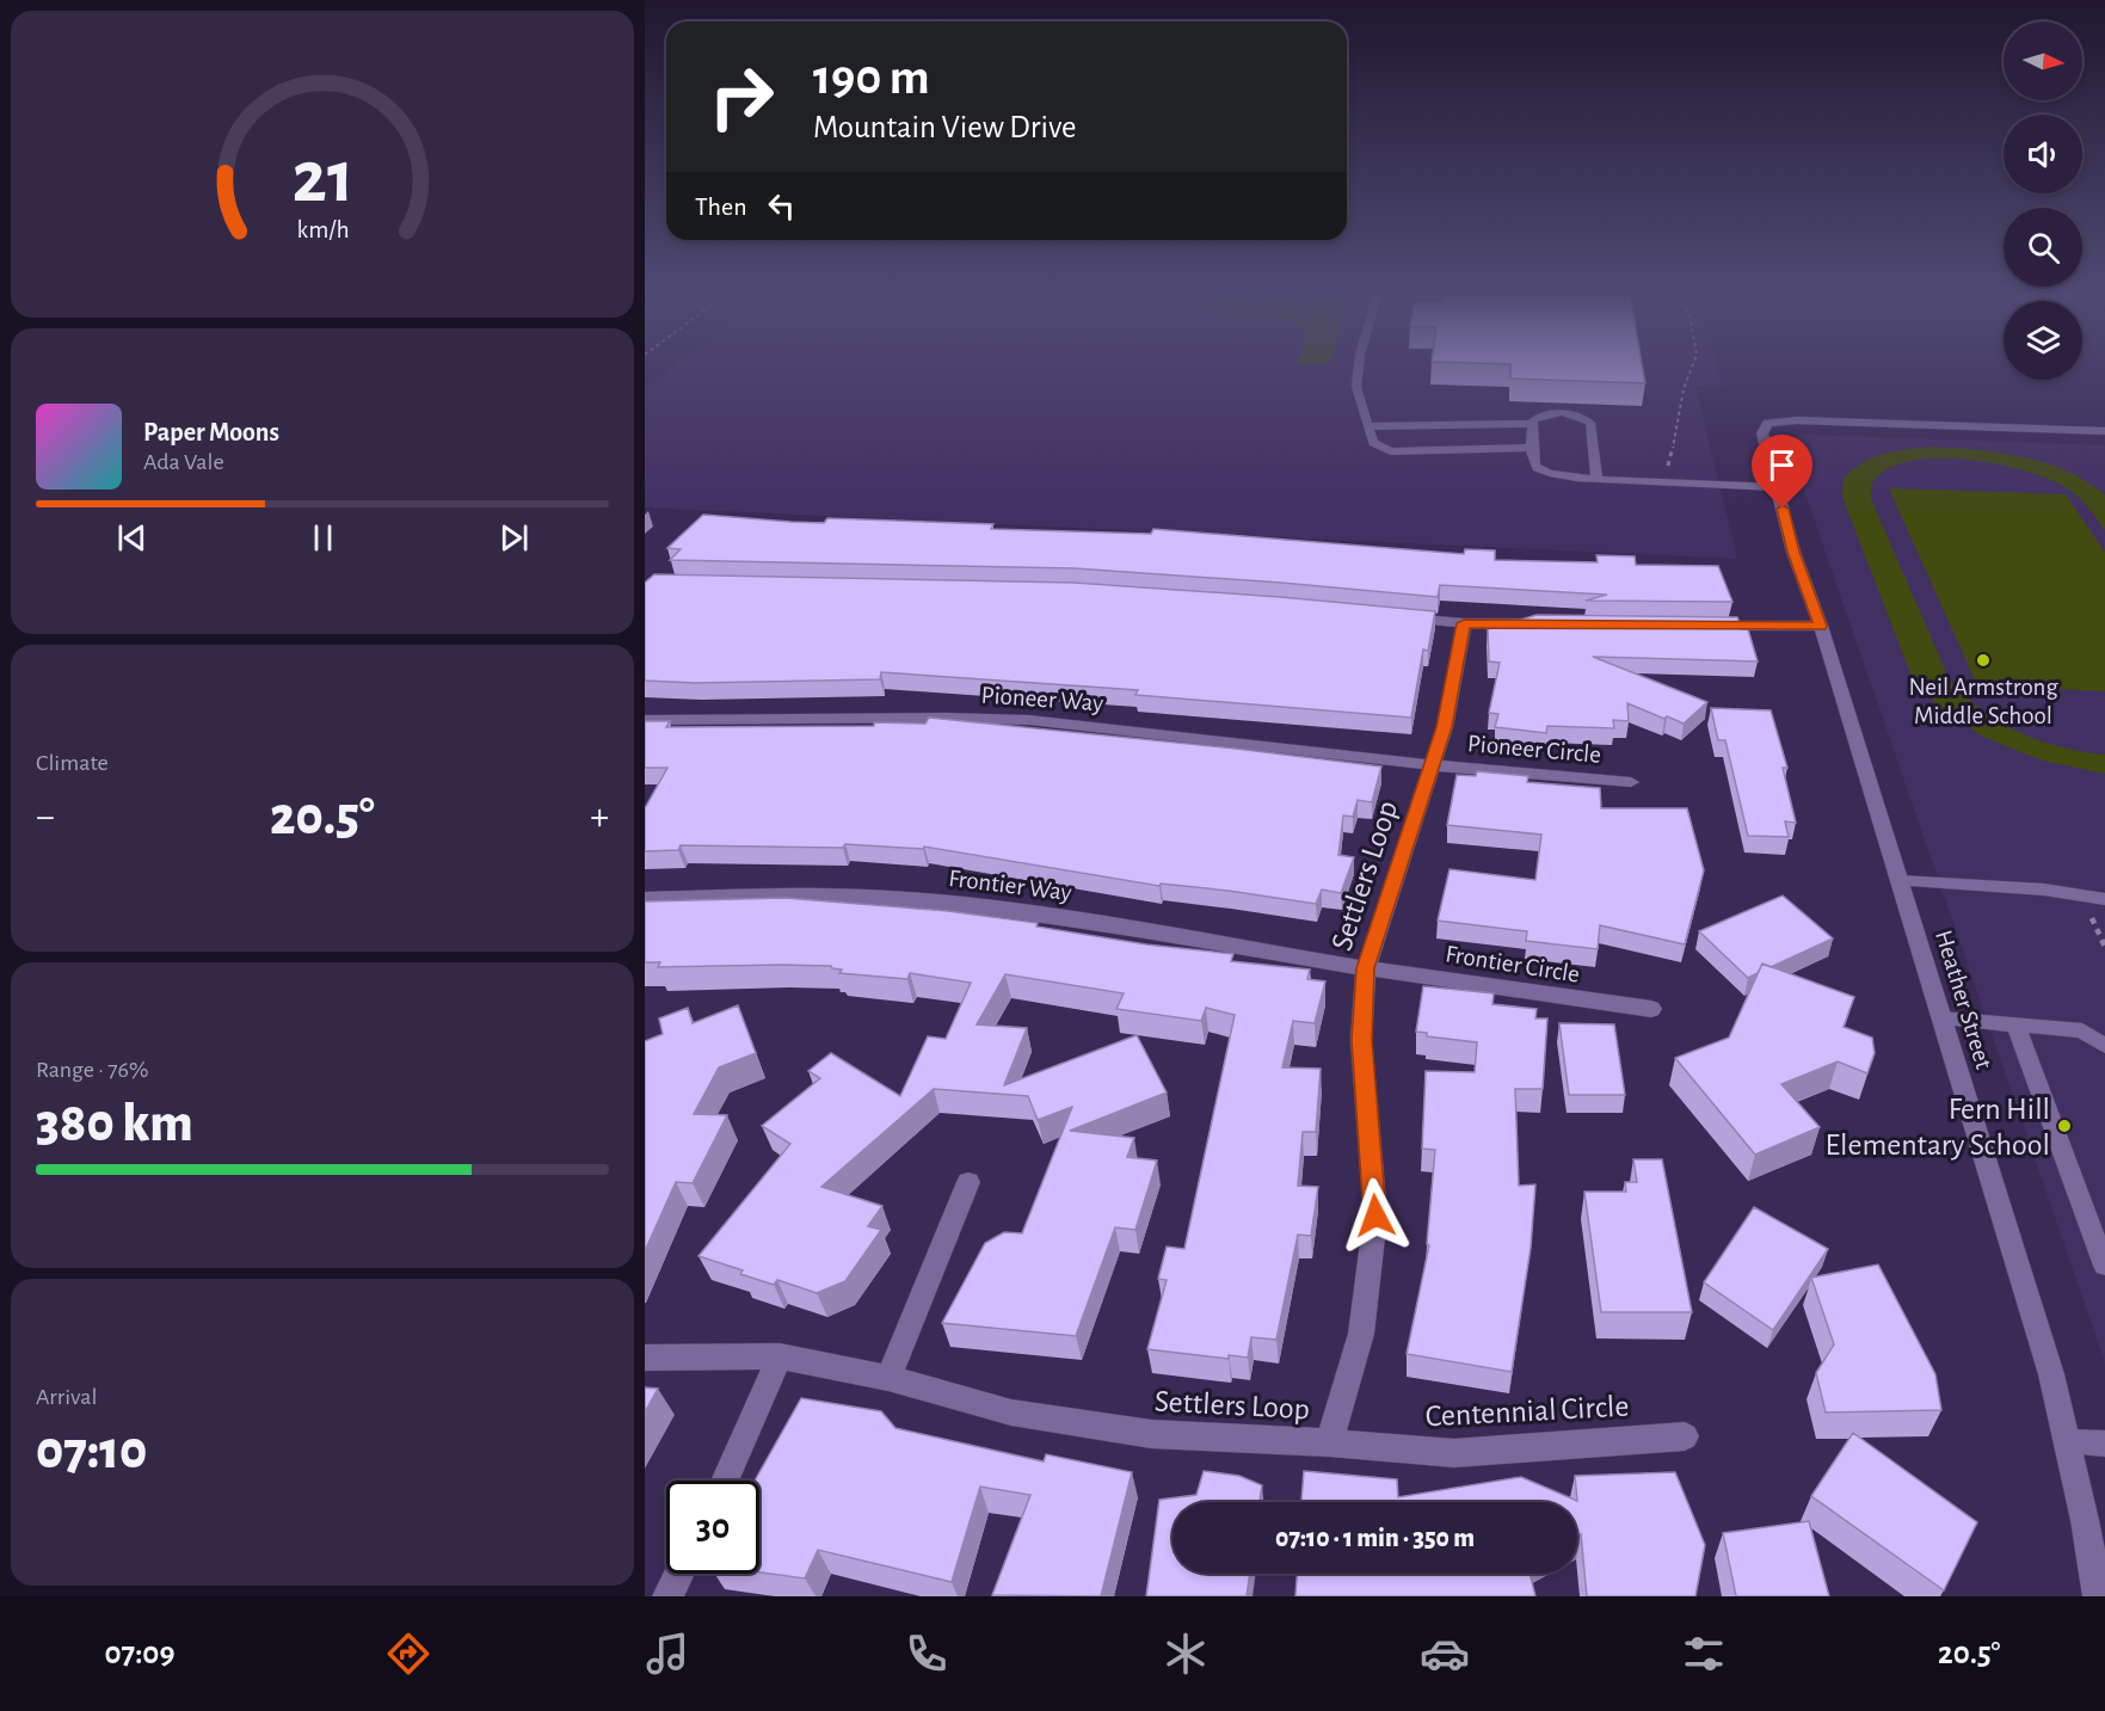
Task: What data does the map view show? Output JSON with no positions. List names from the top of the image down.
{
  "streets": {
    "street": [
      "Pioneer Way",
      "Pioneer Circle",
      "Settlers Loop",
      "Frontier Way",
      "Frontier Circle",
      "Heather Street",
      "Centennial Circle"
    ]
  },
  "crossings": [
    ["Pioneer Way", "Pioneer Circle"],
    ["Pioneer Way", "Settlers Loop"],
    ["Pioneer Circle", "Settlers Loop"],
    ["Settlers Loop", "Frontier Way"],
    ["Settlers Loop", "Frontier Circle"],
    ["Settlers Loop", "Centennial Circle"],
    ["Frontier Way", "Frontier Circle"]
  ],
  "places": ["Neil Armstrong Middle School", "Fern Hill Elementary School"],
  "north": "right",
  "page": {
    "turn": ["190 m", "Mountain View Drive"],
    "then": "Then",
    "song": ["Paper Moons", "Ada Vale"],
    "tile": [
      "Climate",
      ["Range · 76%", "380 km"],
      ["Arrival", "07:10"]
    ],
    "heat": ["−", "20.5°", "+"],
    "limit": "30",
    "trip": "07:10 · 1 min · 350 m",
    "tabs": ["07:09", "20.5°"],
    "gauge": ["21", "km/h"]
  }
}
